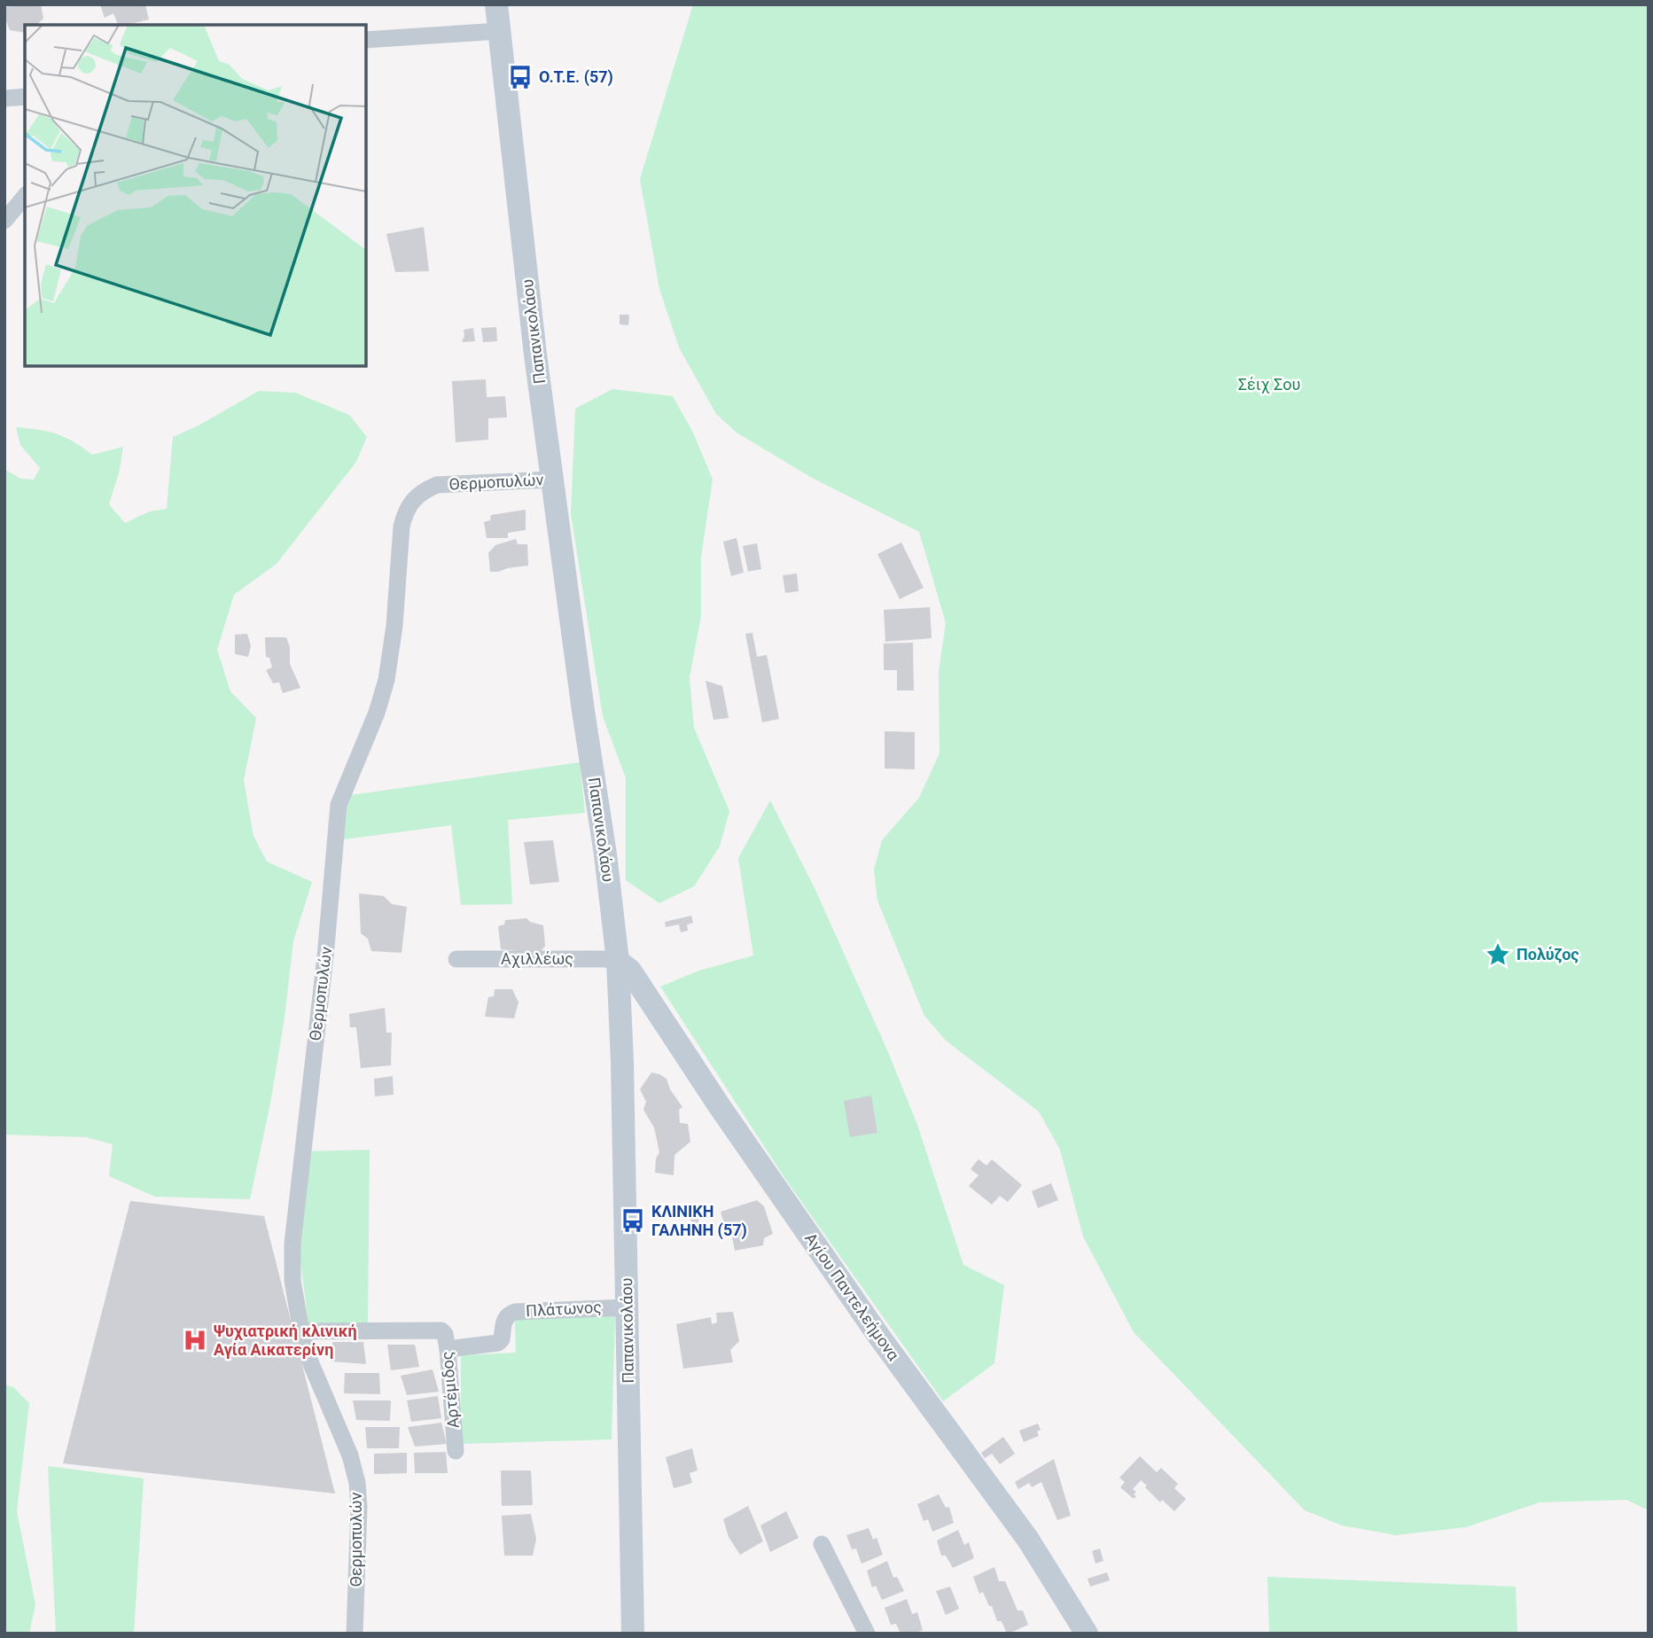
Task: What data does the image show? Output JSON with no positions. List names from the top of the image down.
{
  "streets": {
    "main road": ["Παπανικολάου", "Αγίου Παντελεήμονα"],
    "street": [
      "Θερμοπυλών",
      "Αχιλλέως",
      "Πλάτωνος",
      "Αρτέμιδος"
    ]
  },
  "crossings": [
    ["Παπανικολάου", "Θερμοπυλών"],
    ["Παπανικολάου", "Αχιλλέως"],
    ["Παπανικολάου", "Αγίου Παντελεήμονα"],
    ["Παπανικολάου", "Πλάτωνος"],
    ["Θερμοπυλών", "Αρτέμιδος"],
    ["Αχιλλέως", "Αγίου Παντελεήμονα"],
    ["Πλάτωνος", "Αρτέμιδος"]
  ],
  "parks": ["Σέιχ Σου"],
  "places": {
    "bus stop": ["Ο.Τ.Ε. (57)", "ΚΛΙΝΙΚΗ ΓΑΛΗΝΗ (57)"],
    "place": ["Πολύζος"],
    "hospital": ["Ψυχιατρική κλινική Αγία Αικατερίνη"]
  }
}
